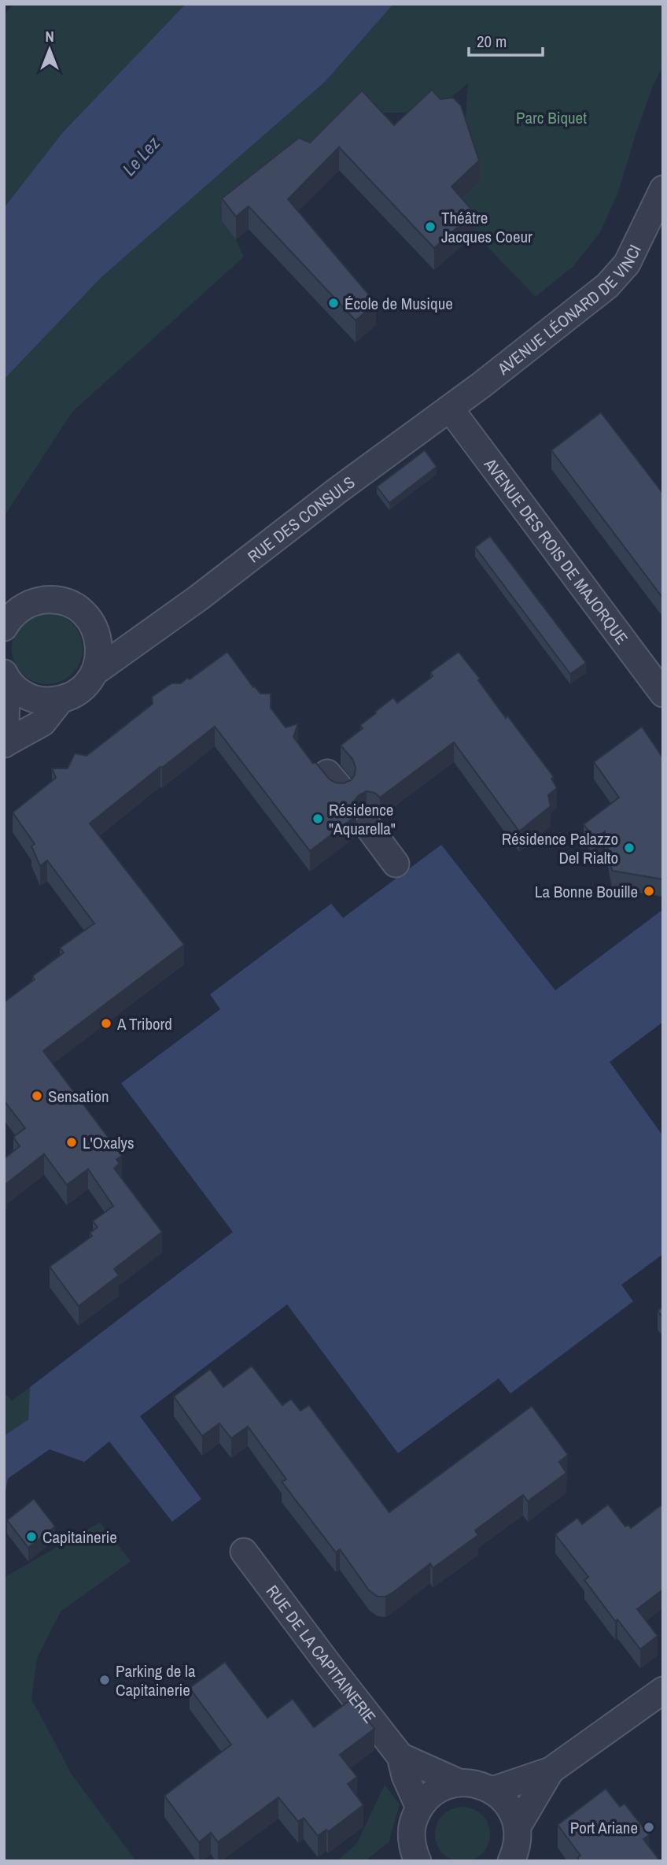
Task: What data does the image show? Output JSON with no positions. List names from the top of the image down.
{
  "streets": {
    "street": [
      "AVENUE LÉONARD DE VINCI",
      "RUE DES CONSULS",
      "AVENUE DES ROIS DE MAJORQUE",
      "RUE DE LA CAPITAINERIE"
    ]
  },
  "crossings": [
    ["AVENUE LÉONARD DE VINCI", "RUE DES CONSULS"],
    ["AVENUE LÉONARD DE VINCI", "AVENUE DES ROIS DE MAJORQUE"],
    ["RUE DES CONSULS", "AVENUE DES ROIS DE MAJORQUE"]
  ],
  "water": ["Le Lez"],
  "parks": ["Parc Biquet"],
  "places": [
    "Théâtre Jacques Coeur",
    "École de Musique",
    "Résidence \"Aquarella\"",
    "Résidence Palazzo Del Rialto",
    "La Bonne Bouille",
    "A Tribord",
    "Sensation",
    "L'Oxalys",
    "Capitainerie",
    "Parking de la Capitainerie",
    "Port Ariane"
  ],
  "scale_bar": "20 m",
  "north": "top"
}
